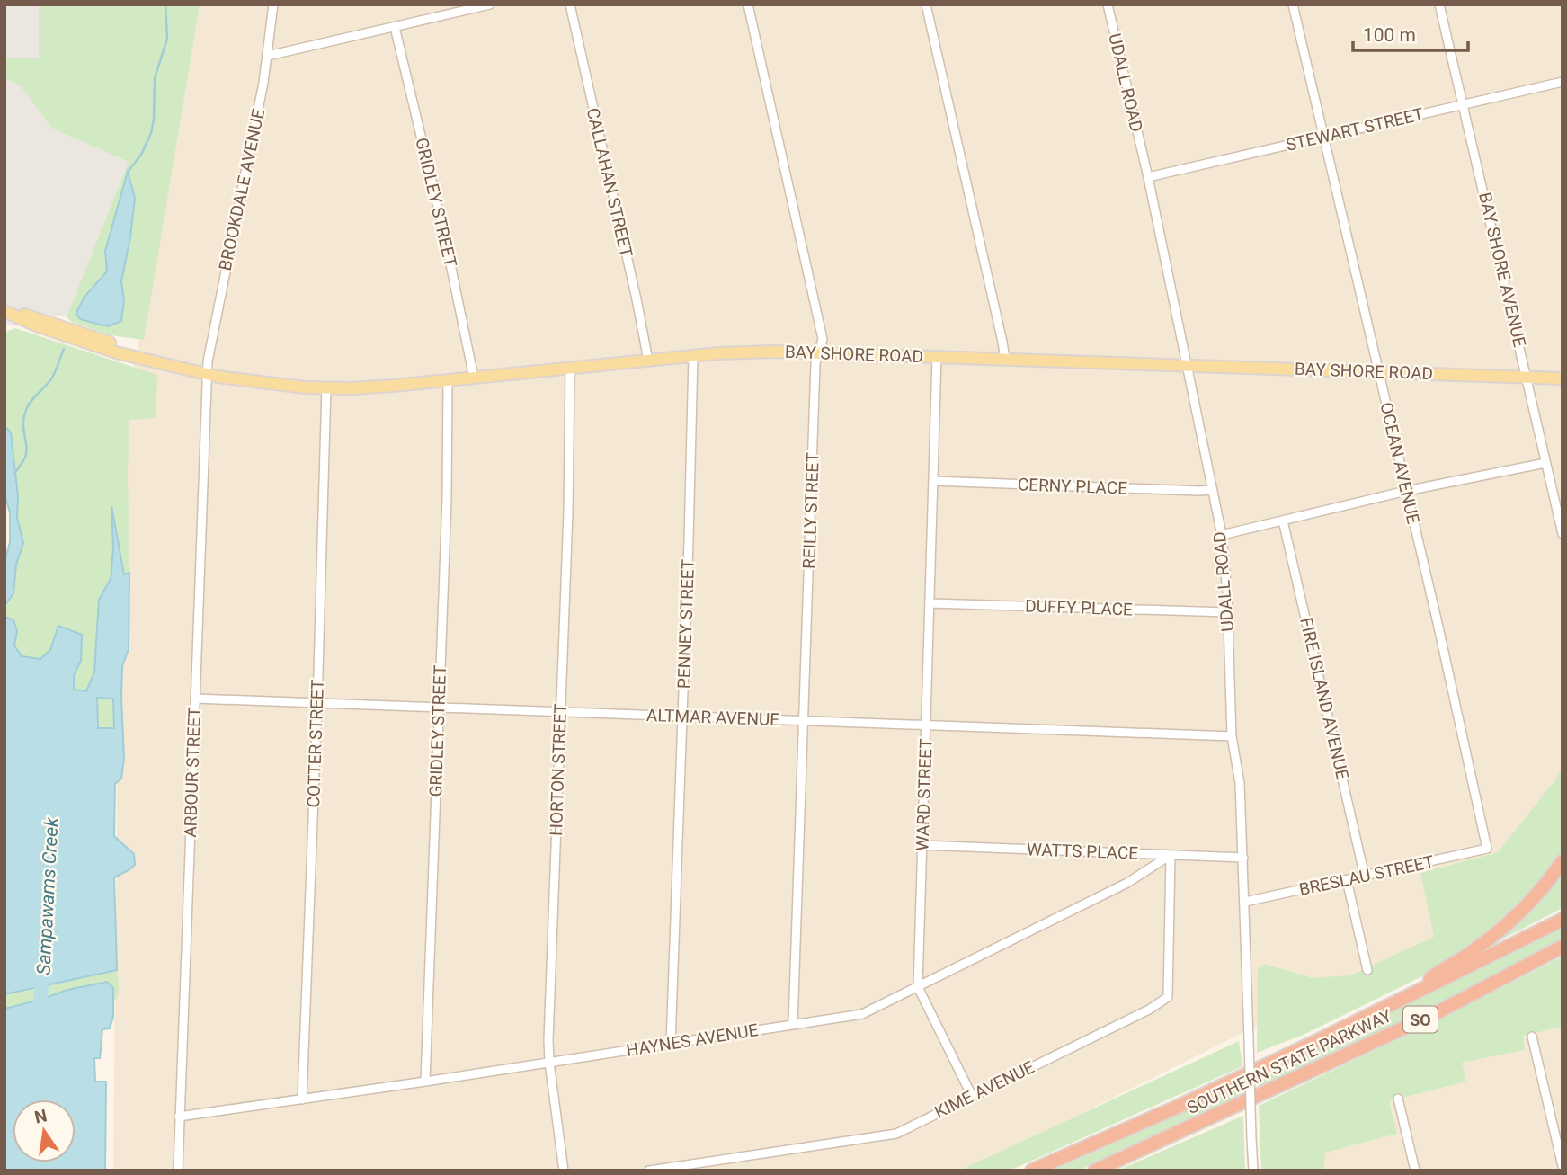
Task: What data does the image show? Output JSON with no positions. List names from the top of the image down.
{
  "streets": {
    "highway": ["SO", "SOUTHERN STATE PARKWAY"],
    "main road": ["BAY SHORE ROAD"],
    "street": [
      "UDALL ROAD",
      "STEWART STREET",
      "CALLAHAN STREET",
      "BROOKDALE AVENUE",
      "GRIDLEY STREET",
      "BAY SHORE AVENUE",
      "OCEAN AVENUE",
      "CERNY PLACE",
      "REILLY STREET",
      "DUFFY PLACE",
      "PENNEY STREET",
      "FIRE ISLAND AVENUE",
      "ALTMAR AVENUE",
      "COTTER STREET",
      "HORTON STREET",
      "ARBOUR STREET",
      "WARD STREET",
      "WATTS PLACE",
      "BRESLAU STREET",
      "HAYNES AVENUE",
      "KIME AVENUE"
    ]
  },
  "crossings": [
    ["UDALL ROAD", "STEWART STREET"],
    ["UDALL ROAD", "BAY SHORE ROAD"],
    ["UDALL ROAD", "CERNY PLACE"],
    ["UDALL ROAD", "DUFFY PLACE"],
    ["UDALL ROAD", "ALTMAR AVENUE"],
    ["UDALL ROAD", "WATTS PLACE"],
    ["UDALL ROAD", "BRESLAU STREET"],
    ["STEWART STREET", "BAY SHORE AVENUE"],
    ["STEWART STREET", "OCEAN AVENUE"],
    ["CALLAHAN STREET", "BAY SHORE ROAD"],
    ["BROOKDALE AVENUE", "BAY SHORE ROAD"],
    ["BROOKDALE AVENUE", "ARBOUR STREET"],
    ["GRIDLEY STREET", "BAY SHORE ROAD"],
    ["GRIDLEY STREET", "ALTMAR AVENUE"],
    ["GRIDLEY STREET", "HAYNES AVENUE"],
    ["BAY SHORE AVENUE", "BAY SHORE ROAD"],
    ["BAY SHORE ROAD", "OCEAN AVENUE"],
    ["BAY SHORE ROAD", "REILLY STREET"],
    ["BAY SHORE ROAD", "PENNEY STREET"],
    ["BAY SHORE ROAD", "COTTER STREET"],
    ["BAY SHORE ROAD", "HORTON STREET"],
    ["BAY SHORE ROAD", "ARBOUR STREET"],
    ["BAY SHORE ROAD", "WARD STREET"],
    ["OCEAN AVENUE", "BRESLAU STREET"],
    ["CERNY PLACE", "WARD STREET"],
    ["REILLY STREET", "ALTMAR AVENUE"],
    ["REILLY STREET", "HAYNES AVENUE"],
    ["DUFFY PLACE", "WARD STREET"],
    ["PENNEY STREET", "ALTMAR AVENUE"],
    ["PENNEY STREET", "HAYNES AVENUE"],
    ["FIRE ISLAND AVENUE", "BRESLAU STREET"],
    ["ALTMAR AVENUE", "COTTER STREET"],
    ["ALTMAR AVENUE", "HORTON STREET"],
    ["ALTMAR AVENUE", "ARBOUR STREET"],
    ["ALTMAR AVENUE", "WARD STREET"],
    ["COTTER STREET", "HAYNES AVENUE"],
    ["HORTON STREET", "HAYNES AVENUE"],
    ["ARBOUR STREET", "HAYNES AVENUE"],
    ["WARD STREET", "WATTS PLACE"],
    ["WARD STREET", "HAYNES AVENUE"],
    ["WARD STREET", "KIME AVENUE"],
    ["WATTS PLACE", "HAYNES AVENUE"],
    ["WATTS PLACE", "KIME AVENUE"],
    ["HAYNES AVENUE", "KIME AVENUE"]
  ],
  "water": ["Sampawams Creek"],
  "scale_bar": "100 m",
  "north": "top"
}
